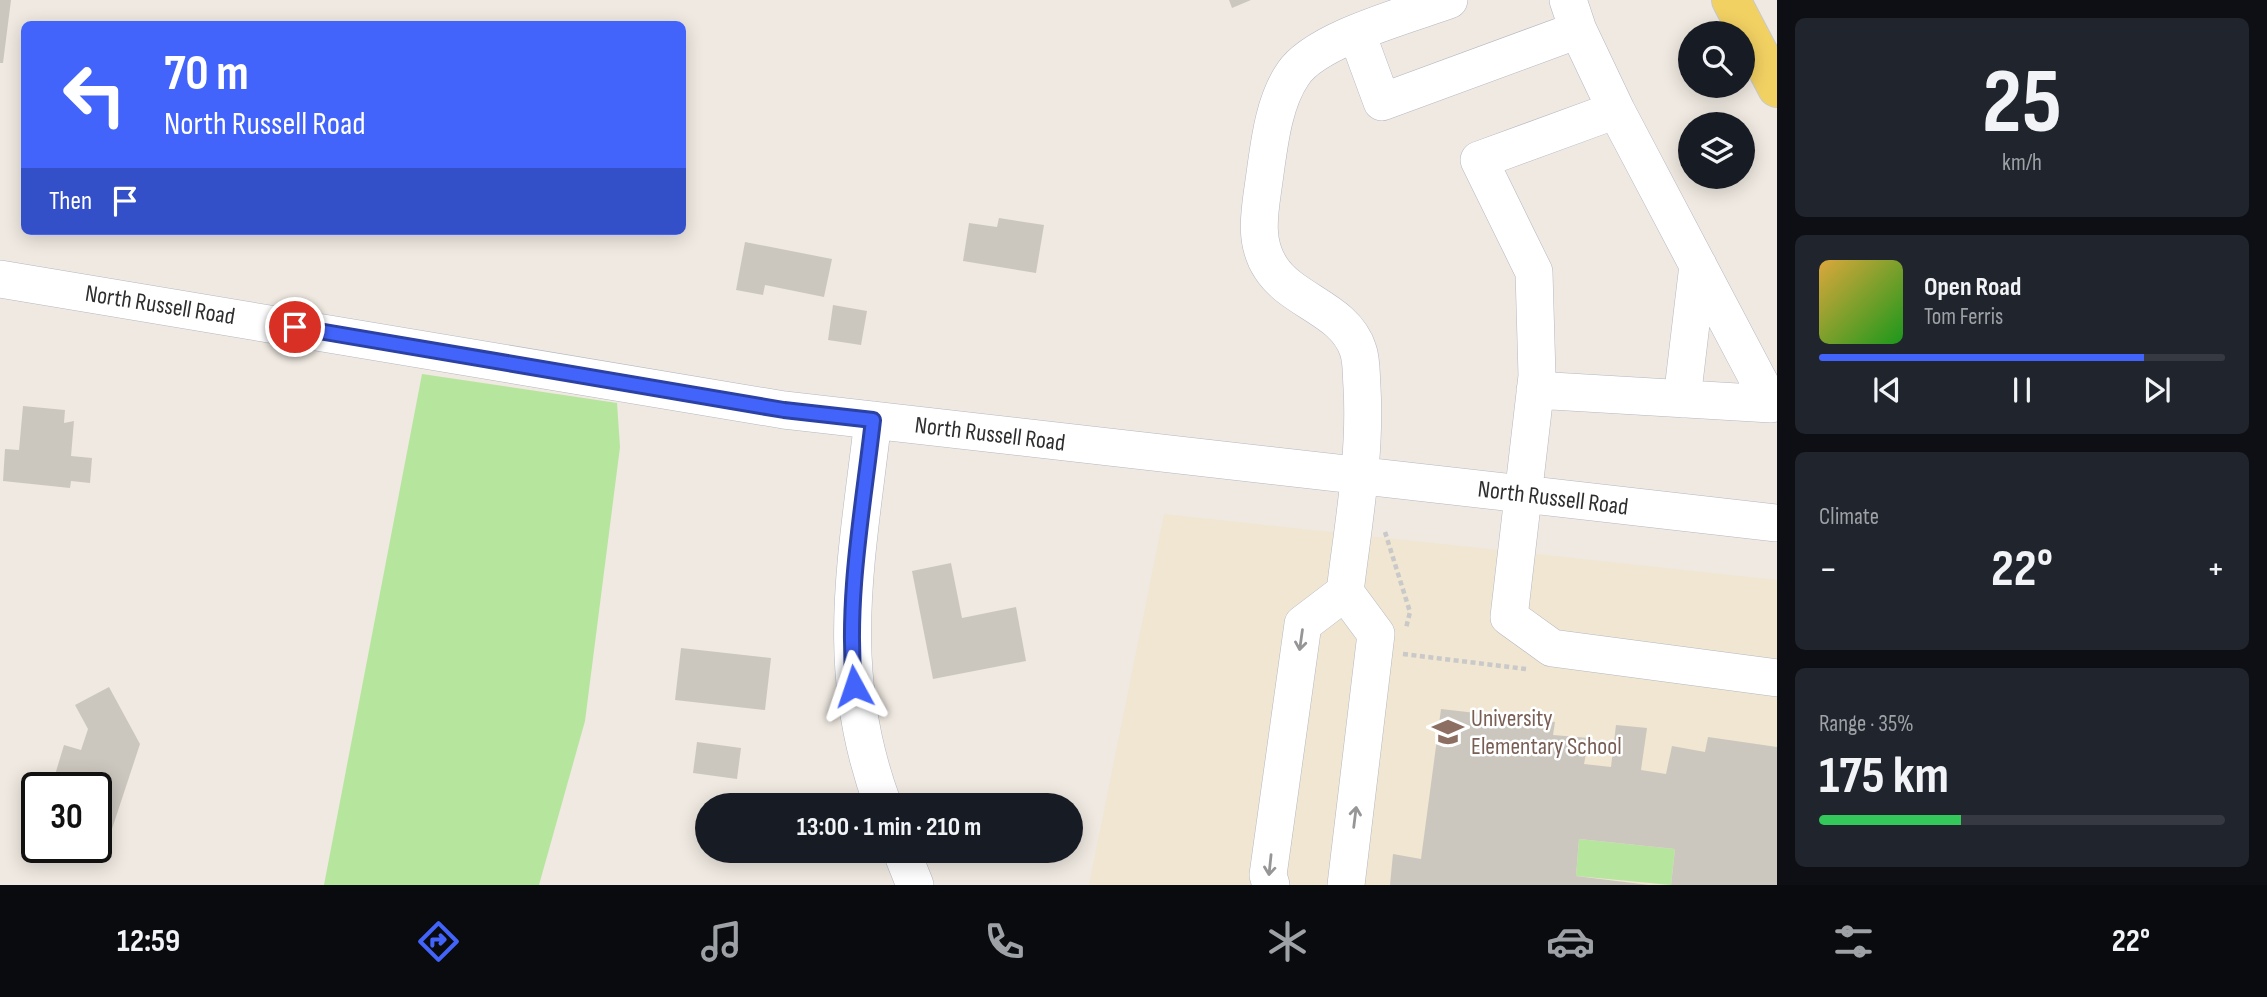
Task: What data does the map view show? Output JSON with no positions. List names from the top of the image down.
{
  "streets": {
    "street": ["North Russell Road"]
  },
  "places": {
    "school or university": ["University Elementary School"]
  },
  "page": {
    "tile": [
      ["25", "km/h"],
      "Climate",
      ["Range · 35%", "175 km"]
    ],
    "turn": ["70 m", "North Russell Road"],
    "then": "Then",
    "song": ["Open Road", "Tom Ferris"],
    "heat": ["−", "22°", "+"],
    "limit": "30",
    "trip": "13:00 · 1 min · 210 m",
    "tabs": ["12:59", "22°"]
  }
}
